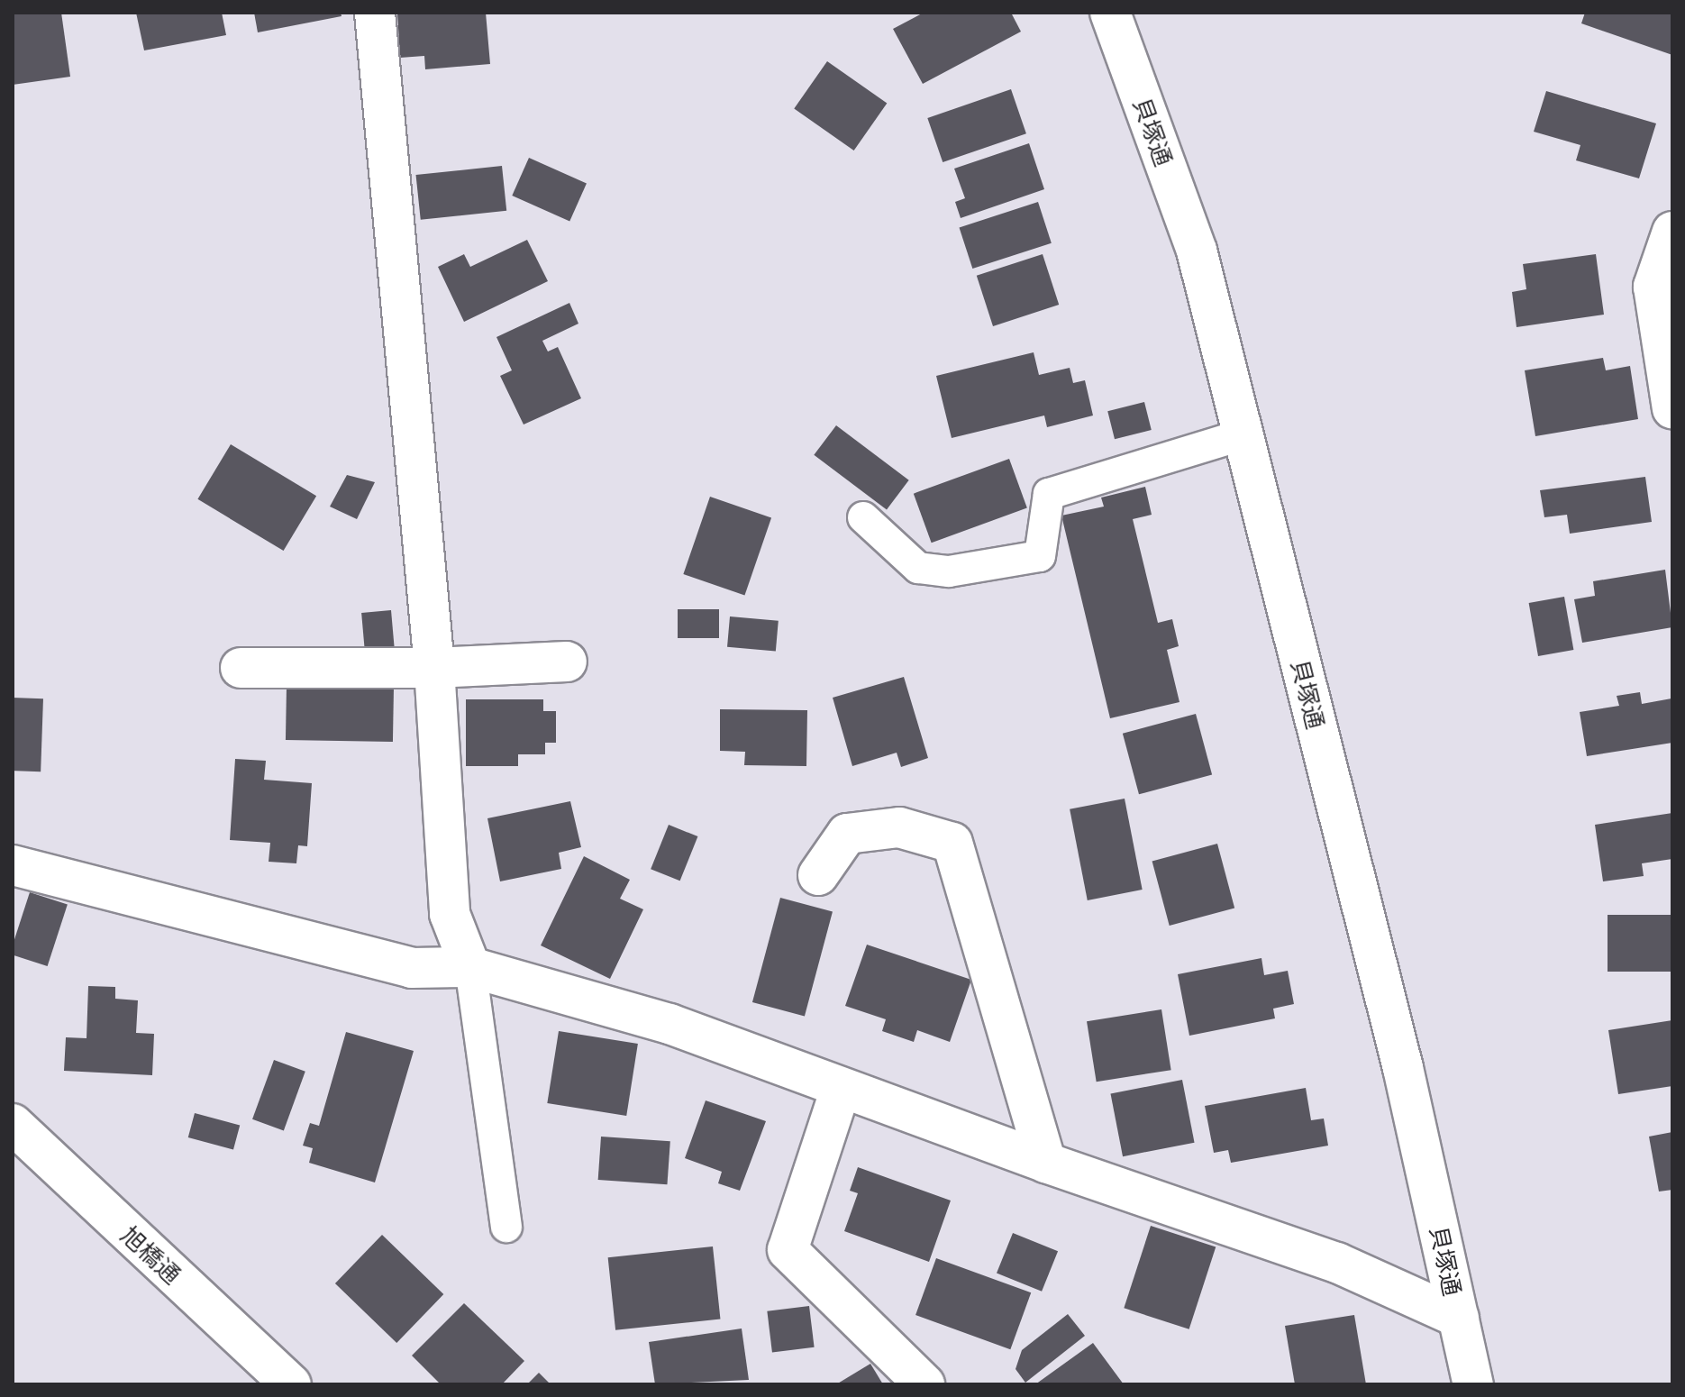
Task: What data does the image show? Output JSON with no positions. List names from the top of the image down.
{
  "streets": {
    "street": ["貝塚通", "旭橋通"]
  }
}
